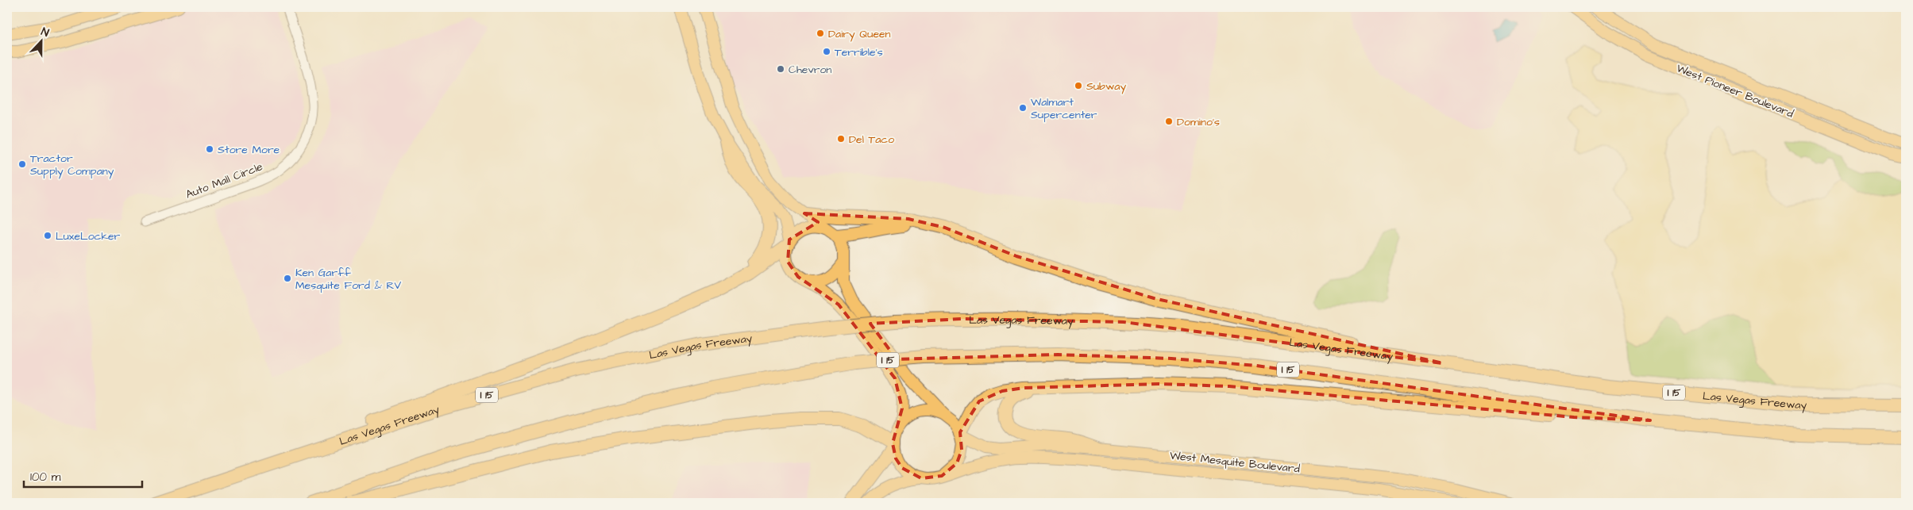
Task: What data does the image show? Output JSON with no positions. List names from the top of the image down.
{
  "streets": {
    "highway": ["Las Vegas Freeway", "I 15"],
    "main road": ["West Pioneer Boulevard", "West Mesquite Boulevard"],
    "street": ["Auto Mall Circle"]
  },
  "places": [
    "Dairy Queen",
    "Terrible's",
    "Chevron",
    "Subway",
    "Walmart Supercenter",
    "Domino's",
    "Del Taco",
    "Store More",
    "Tractor Supply Company",
    "LuxeLocker",
    "Ken Garff Mesquite Ford & RV"
  ],
  "scale_bar": "100 m",
  "north": "top"
}
